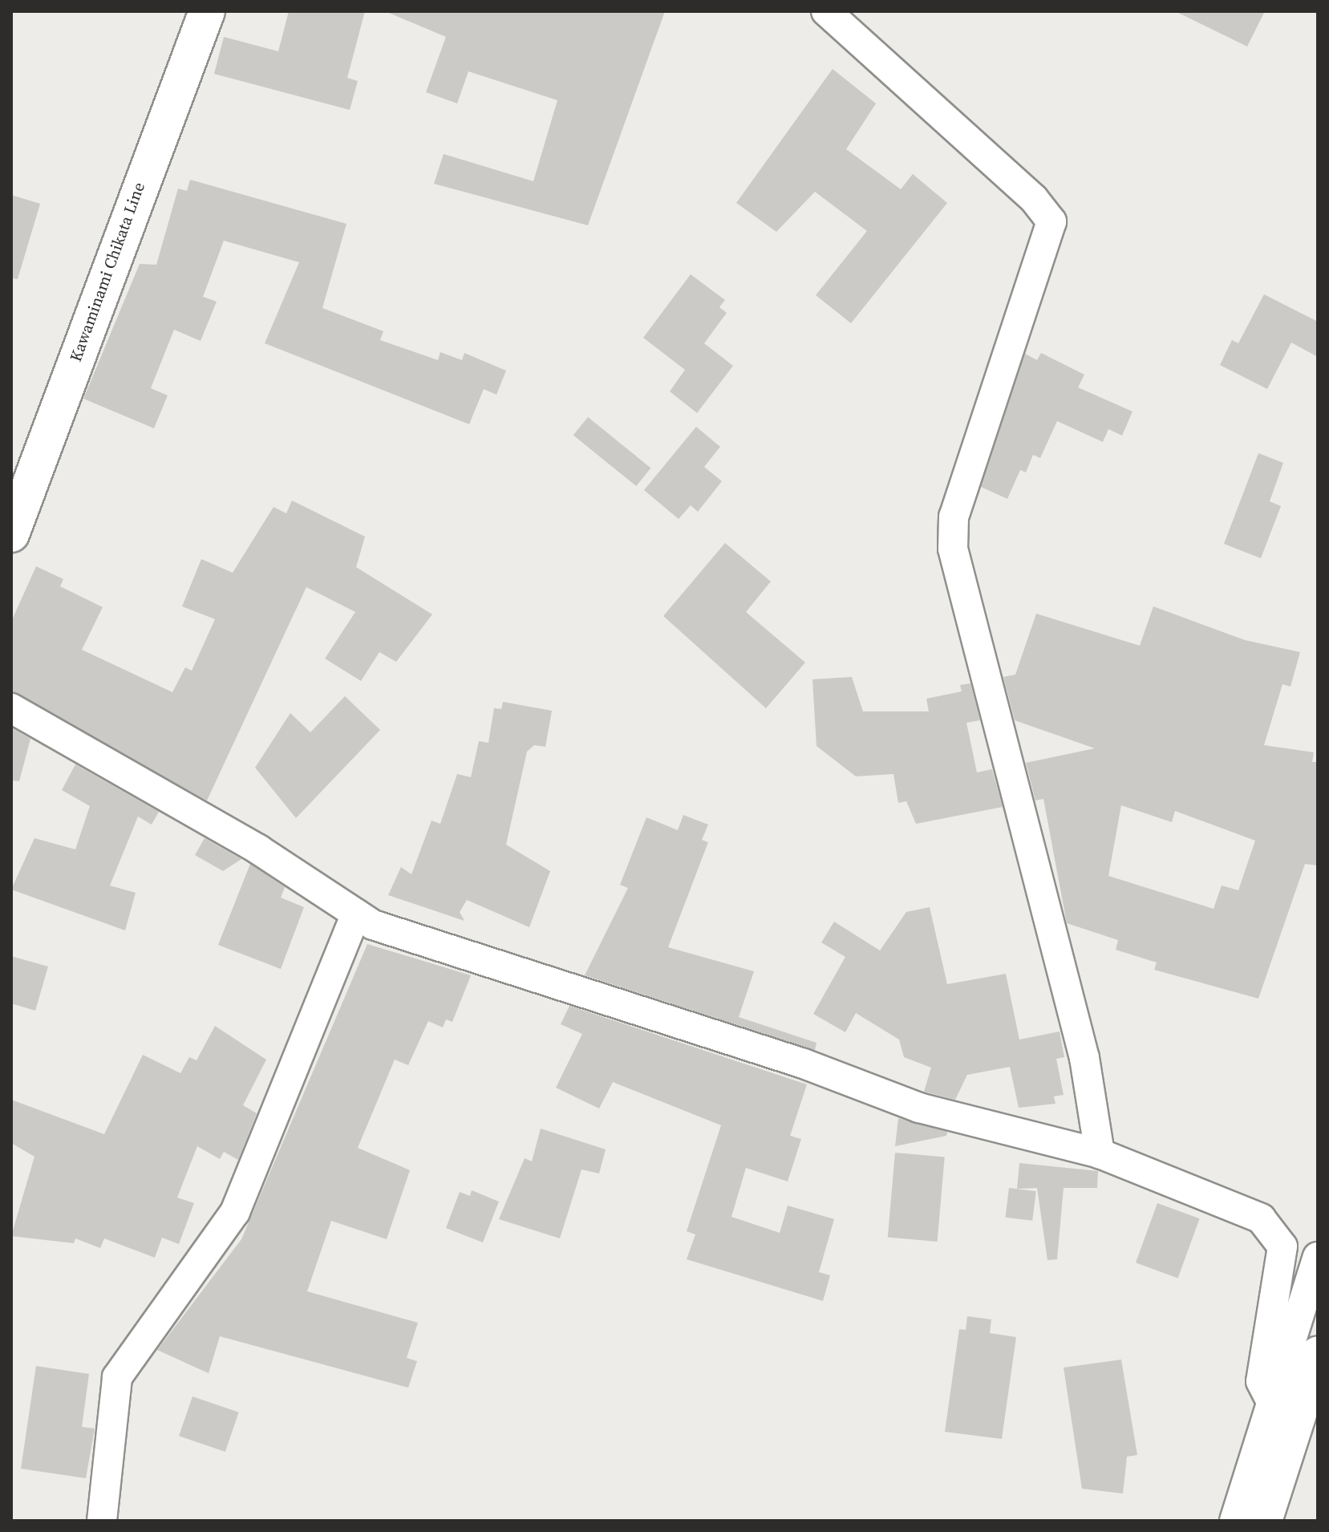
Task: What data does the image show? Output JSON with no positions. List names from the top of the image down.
{
  "streets": {
    "main road": ["Kawaminami Chikata Line"]
  }
}
